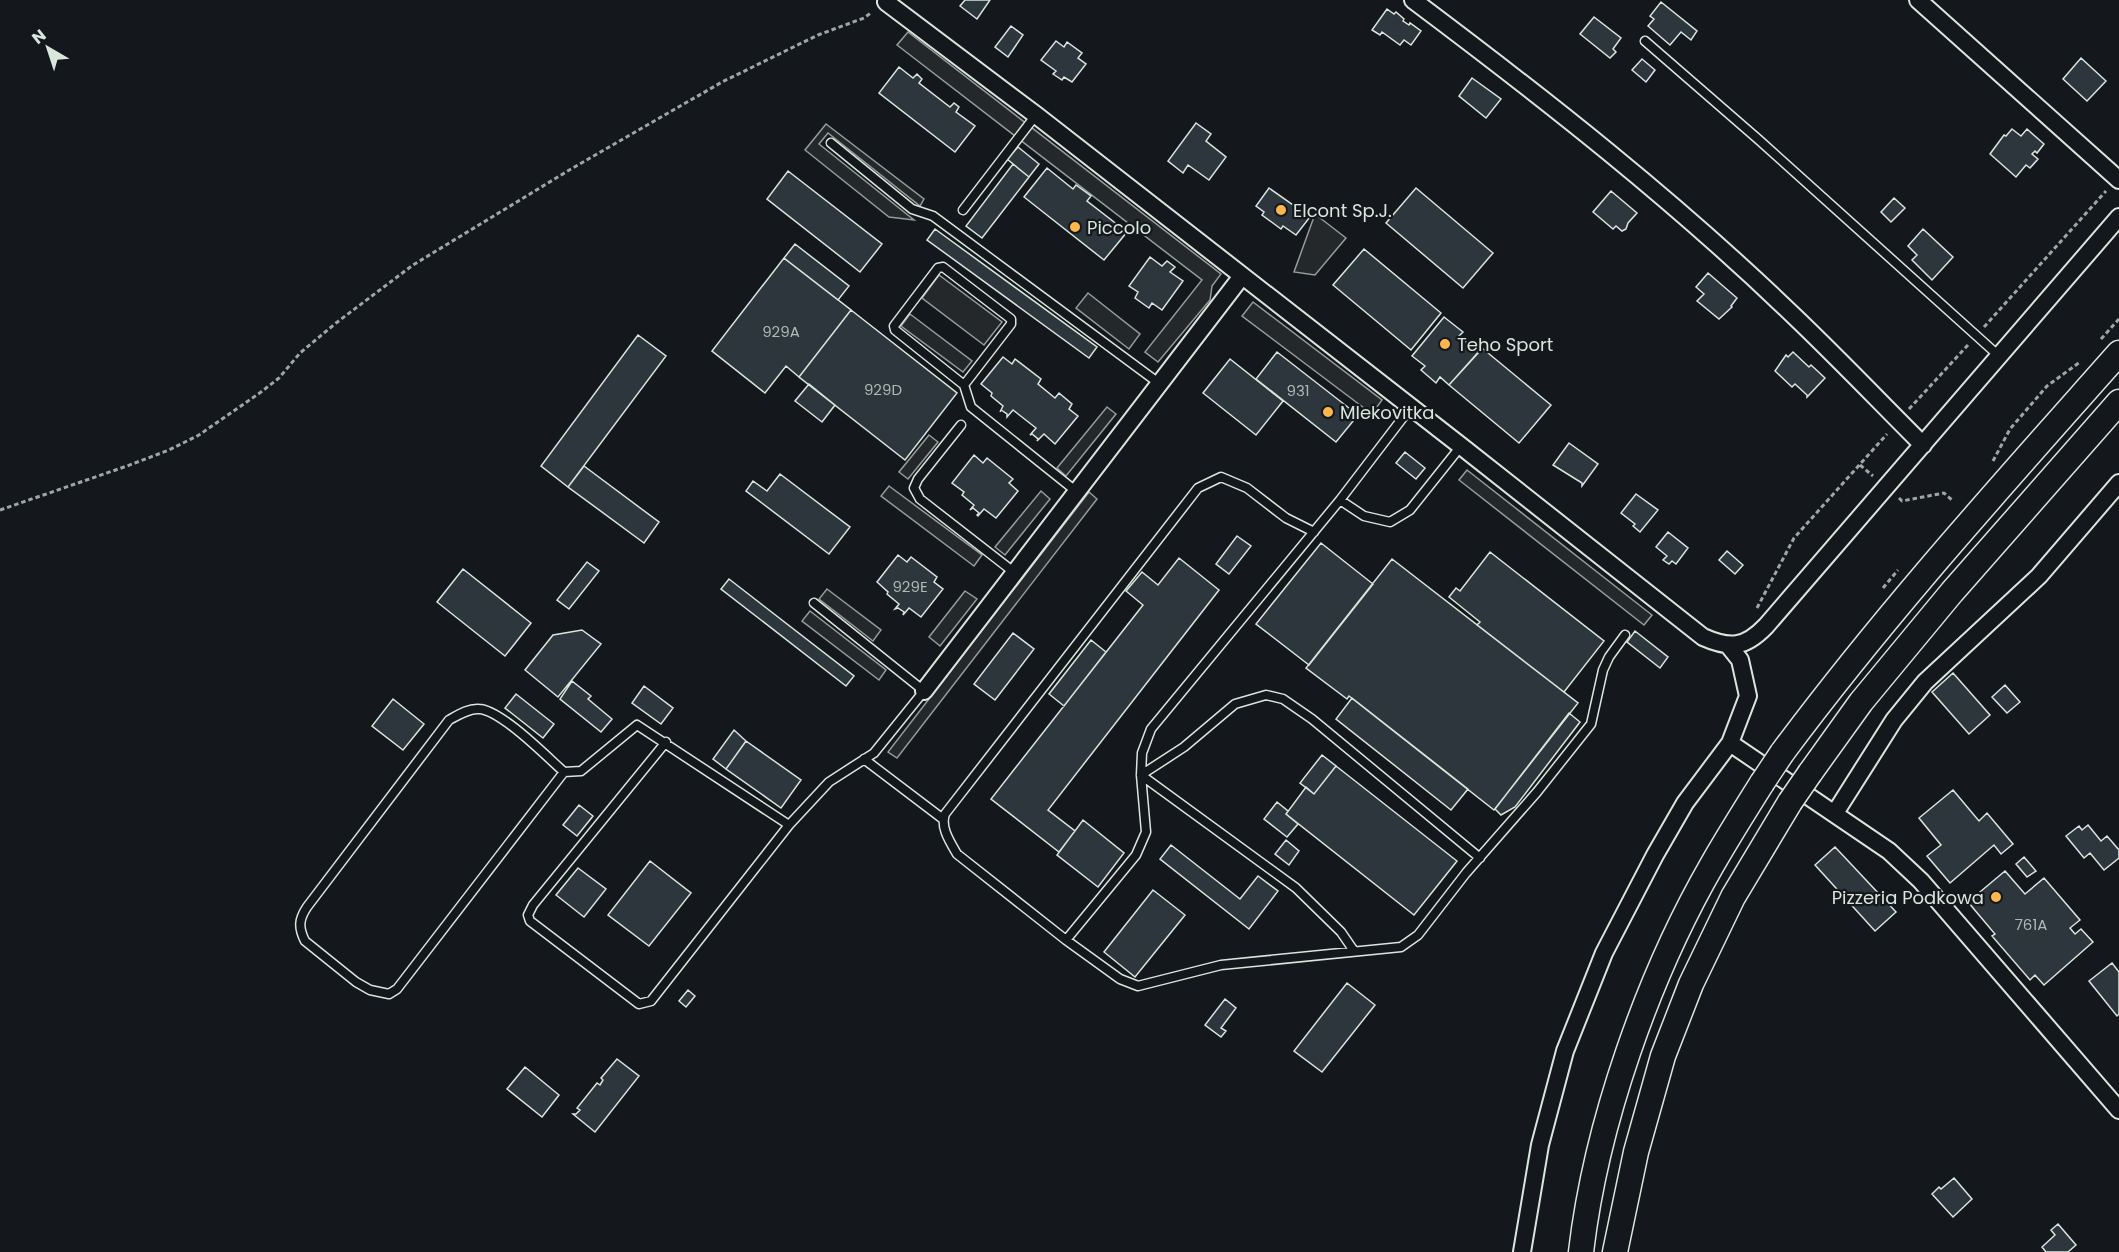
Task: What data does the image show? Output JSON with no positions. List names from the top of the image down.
{
  "places": [
    "Elcont Sp.J.",
    "Piccolo",
    "Teho Sport",
    "Mlekovitka",
    "Pizzeria Podkowa"
  ],
  "house_numbers": [
    "929A",
    "929D",
    "931",
    "929E",
    "761A"
  ],
  "north": "top left"
}
